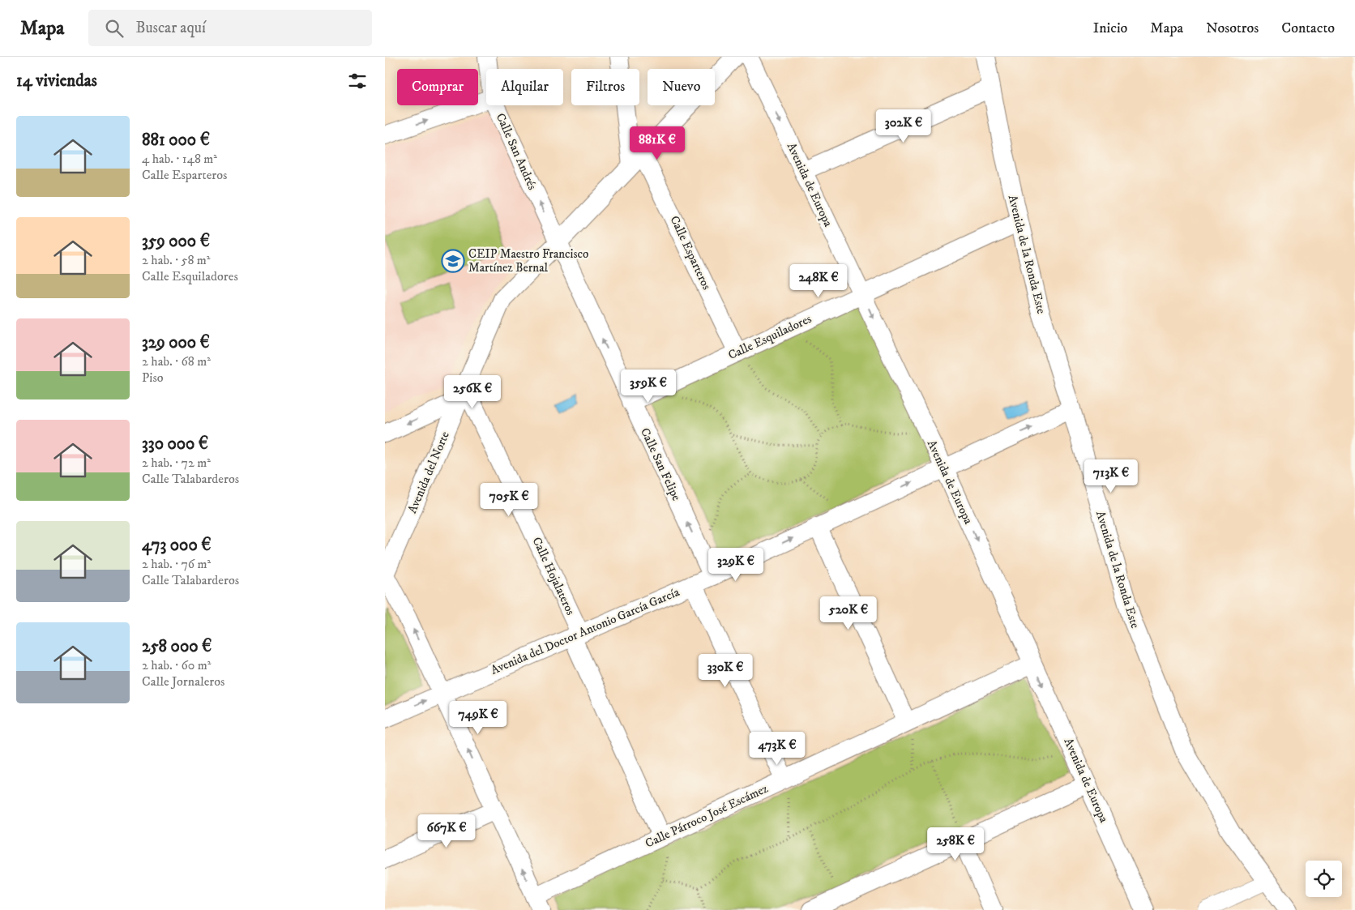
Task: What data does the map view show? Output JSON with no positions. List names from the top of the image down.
{
  "streets": {
    "street": [
      "Calle San Andrés",
      "Avenida de Europa",
      "Calle Esparteros",
      "Avenida de la Ronda Este",
      "Calle Esquiladores",
      "Calle San Felipe",
      "Avenida del Norte",
      "Calle Hojalateros",
      "Avenida del Doctor Antonio García García",
      "Calle Párroco José Escámez"
    ]
  },
  "crossings": [
    ["Calle San Andrés", "Calle San Felipe"],
    ["Calle San Andrés", "Avenida del Norte"],
    ["Avenida de Europa", "Calle Esquiladores"],
    ["Avenida de Europa", "Avenida del Doctor Antonio García García"],
    ["Avenida de Europa", "Calle Párroco José Escámez"],
    ["Calle Esparteros", "Calle Esquiladores"],
    ["Calle Esparteros", "Avenida del Norte"],
    ["Avenida de la Ronda Este", "Calle Esquiladores"],
    ["Avenida de la Ronda Este", "Avenida del Doctor Antonio García García"],
    ["Calle Esquiladores", "Calle San Felipe"],
    ["Calle San Felipe", "Avenida del Norte"],
    ["Calle San Felipe", "Avenida del Doctor Antonio García García"],
    ["Avenida del Norte", "Calle Hojalateros"],
    ["Calle Hojalateros", "Avenida del Doctor Antonio García García"],
    ["Calle Hojalateros", "Calle Párroco José Escámez"]
  ],
  "one_way": ["Calle San Andrés", "Calle San Felipe", "Avenida del Doctor Antonio García García"],
  "places": {
    "school or university": ["CEIP Maestro Francisco Martínez Bernal"]
  },
  "page": {
    "header": "Mapa",
    "search": "Buscar aquí",
    "nav": [
      "Inicio",
      "Mapa",
      "Nosotros",
      "Contacto"
    ],
    "heading": "14 viviendas",
    "chip": [
      "Comprar",
      "Alquilar",
      "Filtros",
      "Nuevo"
    ],
    "list": [
      {
        "name": "881 000 €",
        "note": "4 hab. · 148 m² · Calle Esparteros"
      },
      {
        "name": "359 000 €",
        "note": "2 hab. · 58 m² · Calle Esquiladores"
      },
      {
        "name": "329 000 €",
        "note": "2 hab. · 68 m² · Piso"
      },
      {
        "name": "330 000 €",
        "note": "2 hab. · 72 m² · Calle Talabarderos"
      },
      {
        "name": "473 000 €",
        "note": "2 hab. · 76 m² · Calle Talabarderos"
      },
      {
        "name": "258 000 €",
        "note": "2 hab. · 60 m² · Calle Jornaleros"
      }
    ],
    "price": [
      "302K €",
      "881K €",
      "248K €",
      "359K €",
      "256K €",
      "713K €",
      "705K €",
      "329K €",
      "520K €",
      "330K €",
      "749K €",
      "473K €",
      "667K €",
      "258K €"
    ]
  }
}
